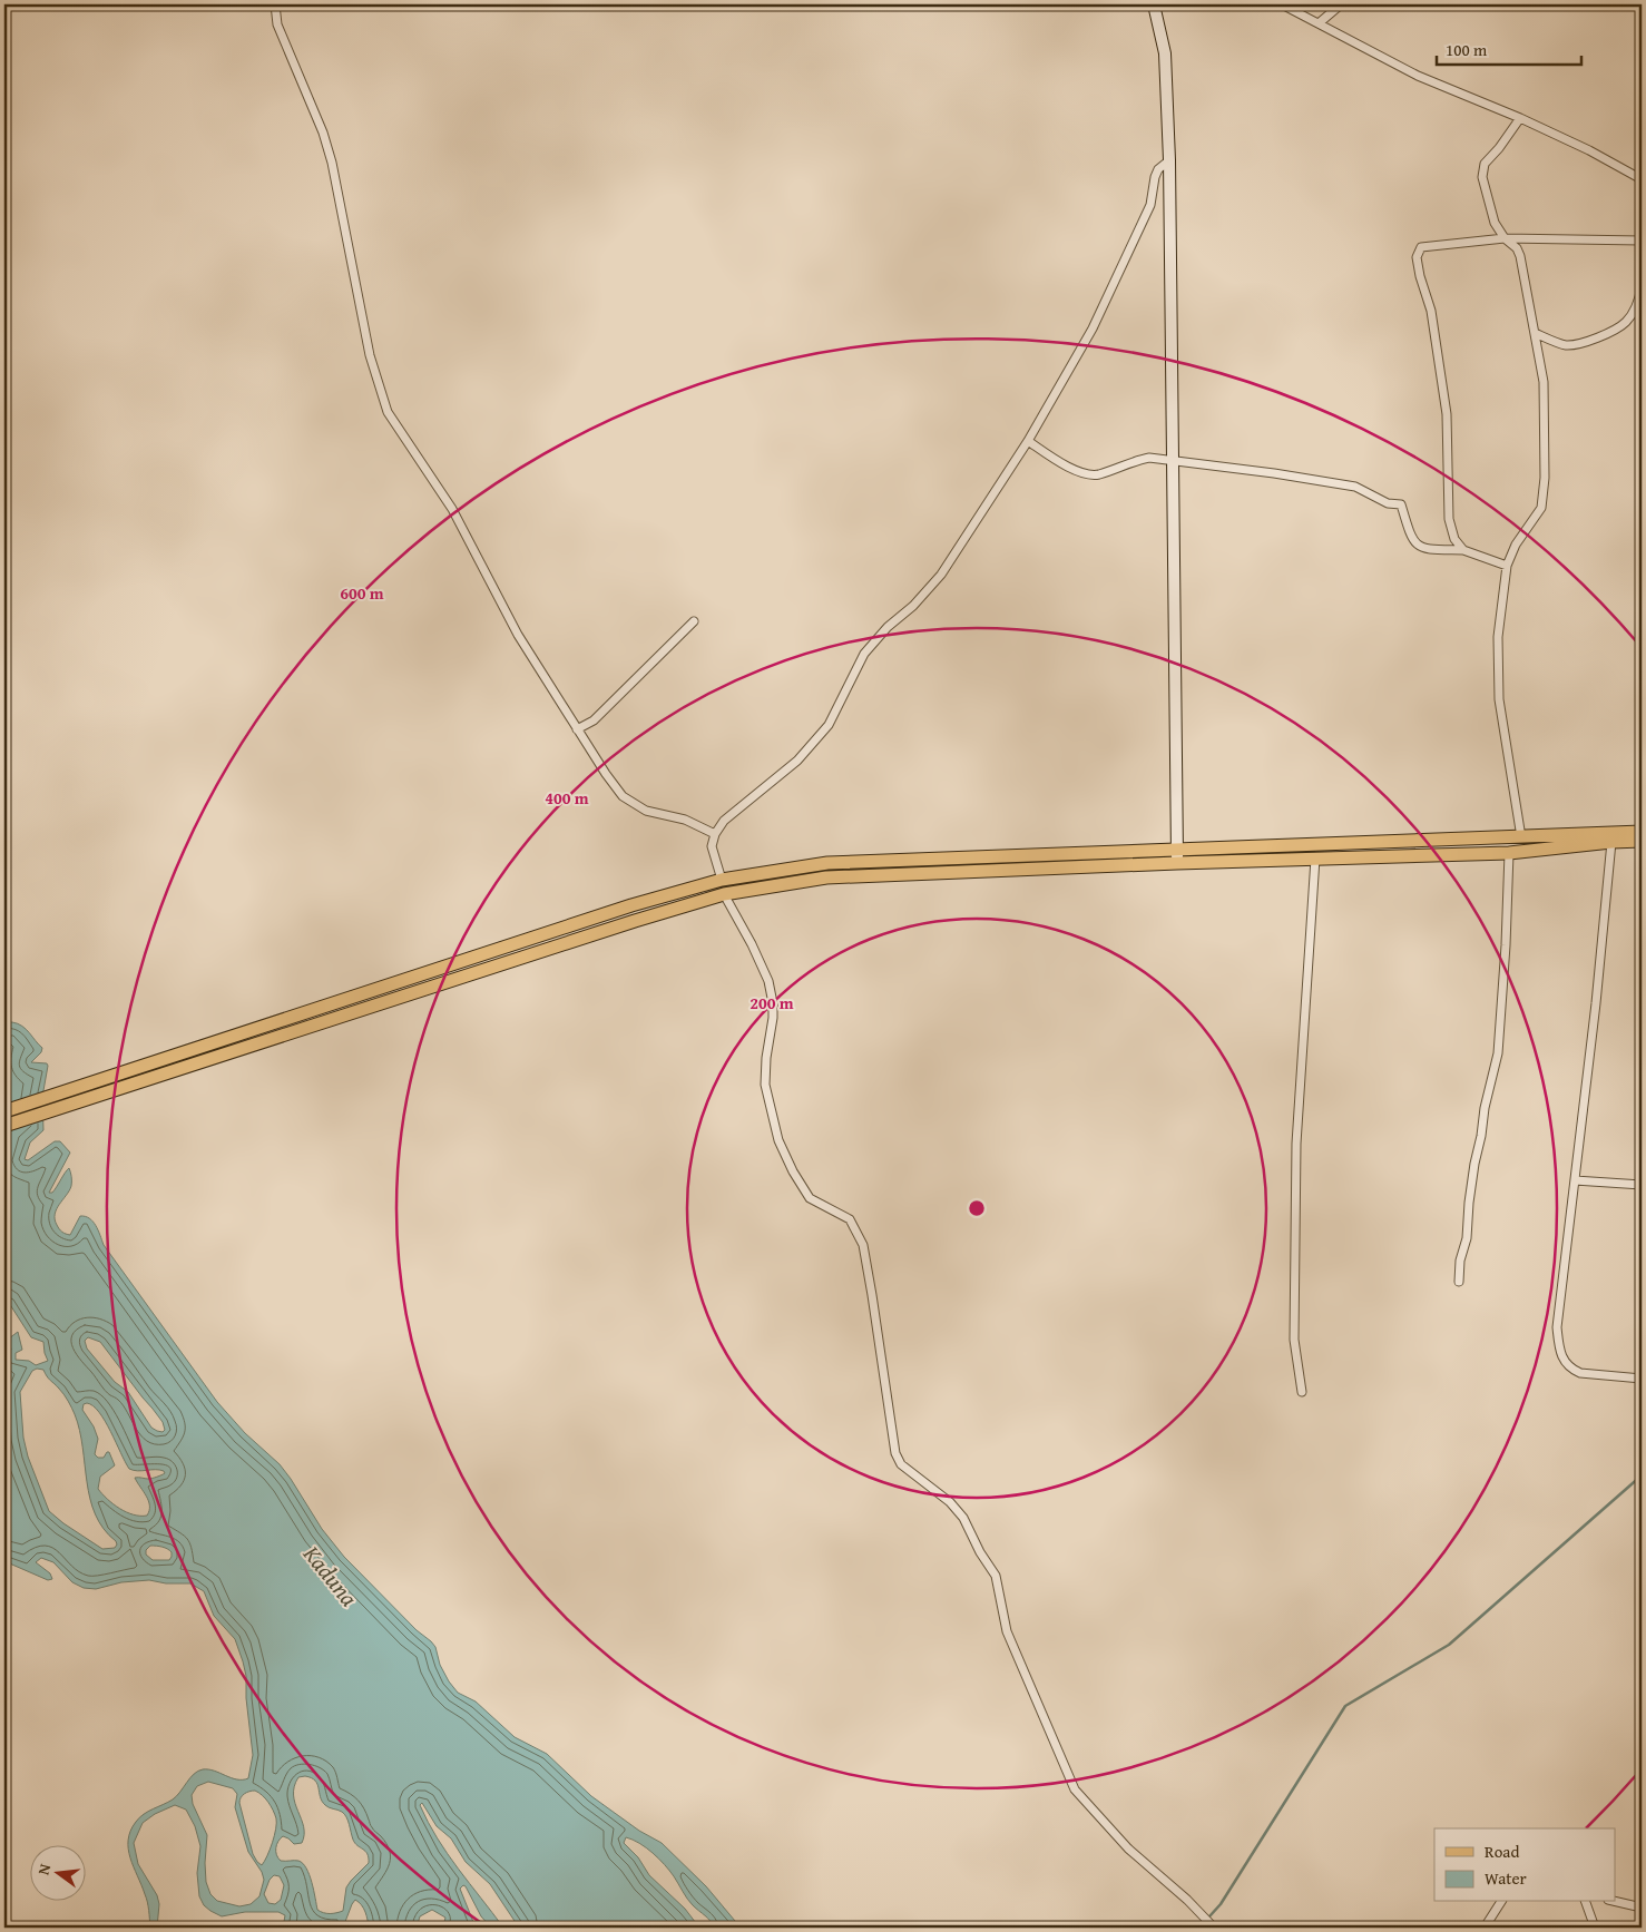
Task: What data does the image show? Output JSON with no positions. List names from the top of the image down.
{
  "water": ["Kaduna"],
  "legend": ["Road", "Water"],
  "scale_bar": "100 m",
  "north": "left",
  "rings": ["600 m", "400 m", "200 m"]
}
